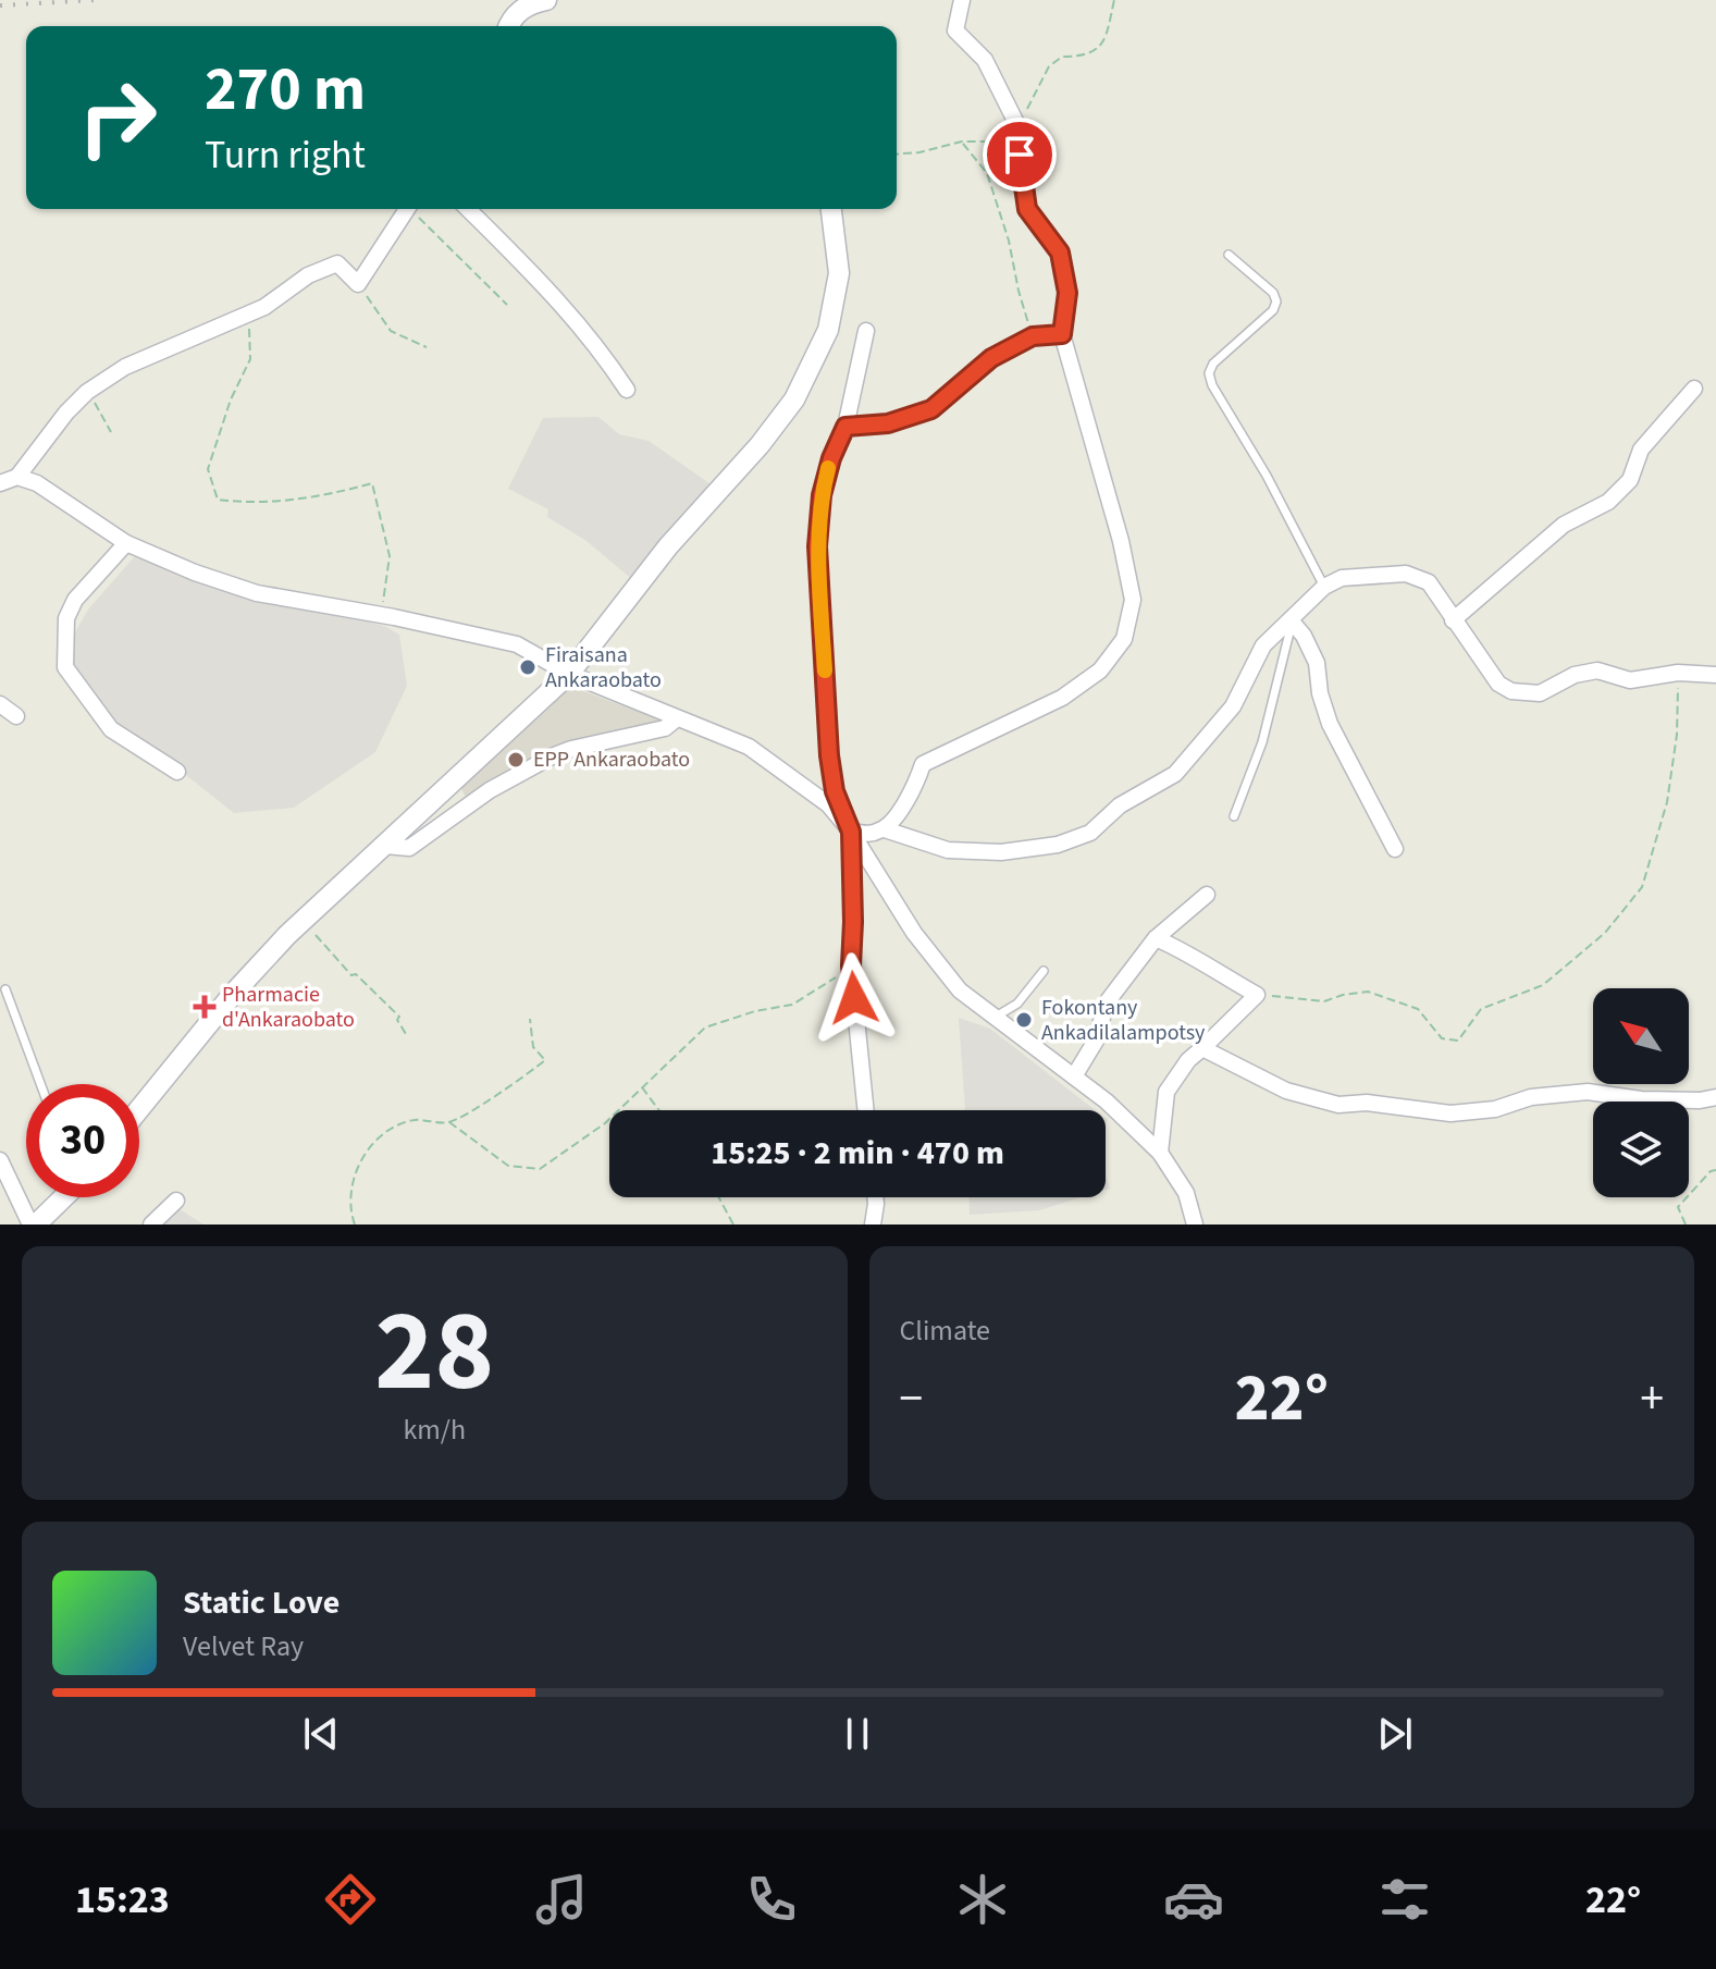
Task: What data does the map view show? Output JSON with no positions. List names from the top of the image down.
{
  "places": {
    "other": ["Firaisana Ankaraobato", "EPP Ankaraobato", "Fokontany Ankadilalampotsy"],
    "health": ["Pharmacie d'Ankaraobato"]
  },
  "north": "top left",
  "page": {
    "turn": ["270 m", "Turn right"],
    "limit": "30",
    "trip": "15:25 · 2 min · 470 m",
    "tile": [
      ["28", "km/h"],
      "Climate"
    ],
    "heat": ["−", "22°", "+"],
    "song": ["Static Love", "Velvet Ray"],
    "tabs": ["15:23", "22°"]
  }
}
